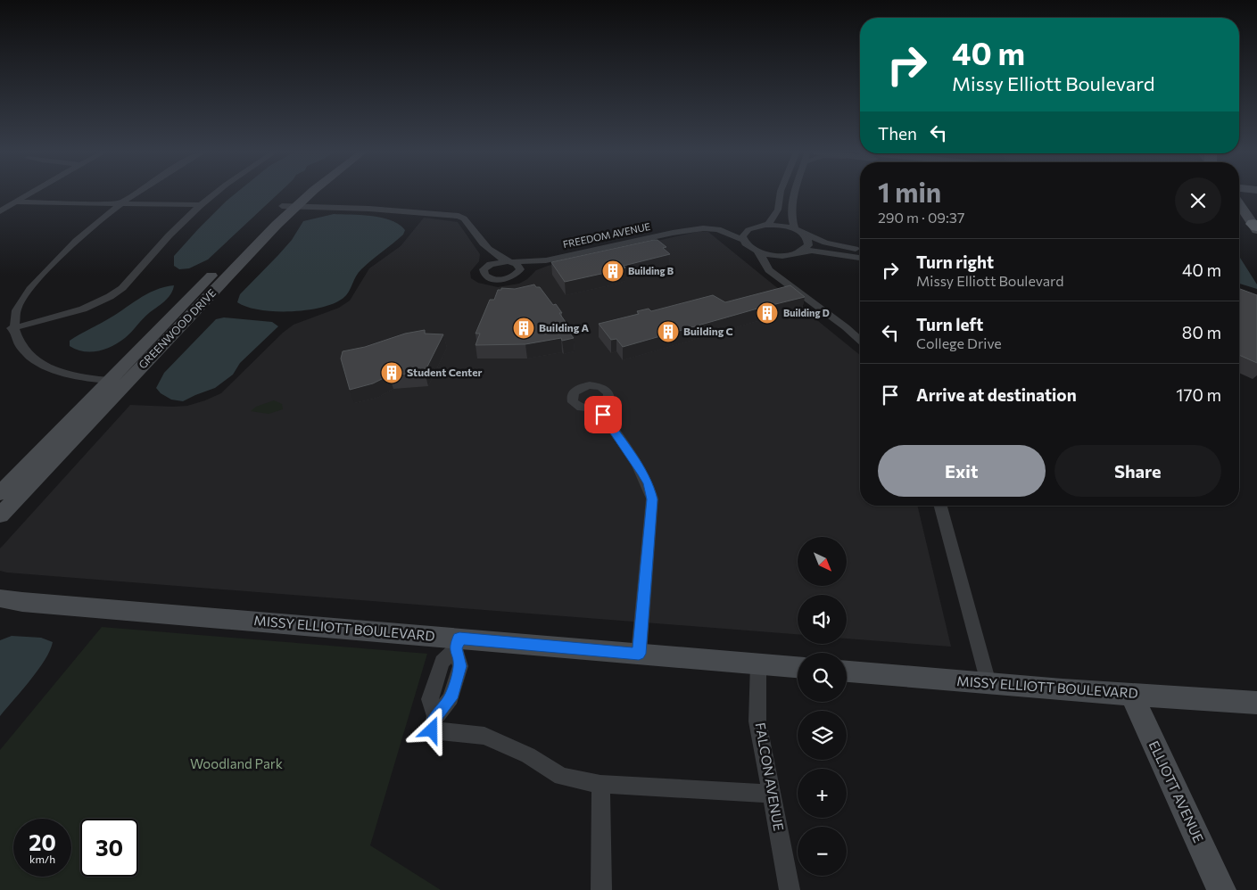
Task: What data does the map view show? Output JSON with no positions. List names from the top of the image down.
{
  "streets": {
    "street": [
      "FREEDOM AVENUE",
      "GREENWOOD DRIVE",
      "MISSY ELLIOTT BOULEVARD",
      "FALCON AVENUE",
      "ELLIOTT AVENUE"
    ]
  },
  "crossings": [
    ["FREEDOM AVENUE", "GREENWOOD DRIVE"],
    ["MISSY ELLIOTT BOULEVARD", "FALCON AVENUE"],
    ["MISSY ELLIOTT BOULEVARD", "ELLIOTT AVENUE"]
  ],
  "parks": ["Woodland Park"],
  "places": {
    "building": [
      "Building B",
      "Building D",
      "Building A",
      "Building C",
      "Student Center"
    ]
  },
  "north": "bottom right",
  "page": {
    "turn": ["40 m", "Missy Elliott Boulevard"],
    "then": "Then",
    "heading": ["1 min", "290 m · 09:37"],
    "list": [
      {
        "name": "Turn right",
        "note": "Missy Elliott Boulevard",
        "value": "40 m"
      },
      {
        "name": "Turn left",
        "note": "College Drive",
        "value": "80 m"
      },
      {
        "name": "Arrive at destination",
        "value": "170 m"
      }
    ],
    "buttons": ["Exit", "Share"],
    "map_buttons": ["+", "−"],
    "speed": "20 km/h",
    "limit": "30"
  }
}
